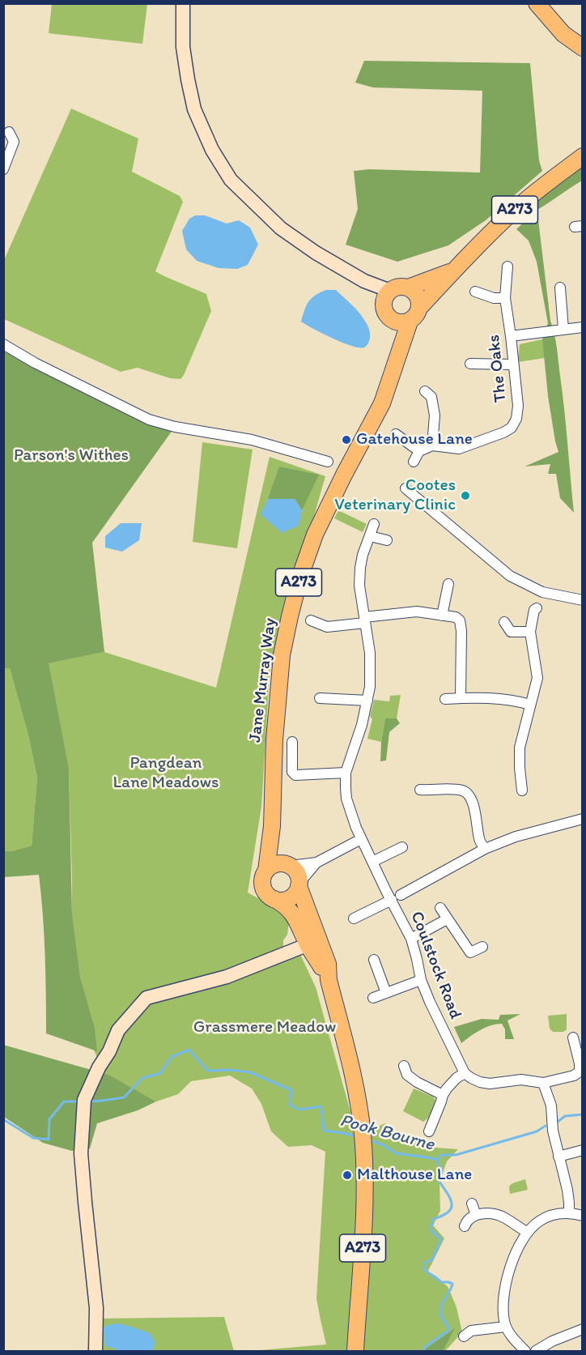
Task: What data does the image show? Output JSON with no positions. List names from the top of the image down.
{
  "streets": {
    "main road": ["A273", "Jane Murray Way"],
    "street": ["The Oaks", "Coulstock Road"]
  },
  "crossings": [
    ["A273", "Jane Murray Way"]
  ],
  "water": ["Pook Bourne"],
  "parks": ["Parson's Withes", "Pangdean Lane Meadows", "Grassmere Meadow"],
  "places": ["Gatehouse Lane", "Cootes Veterinary Clinic", "Malthouse Lane"]
}
